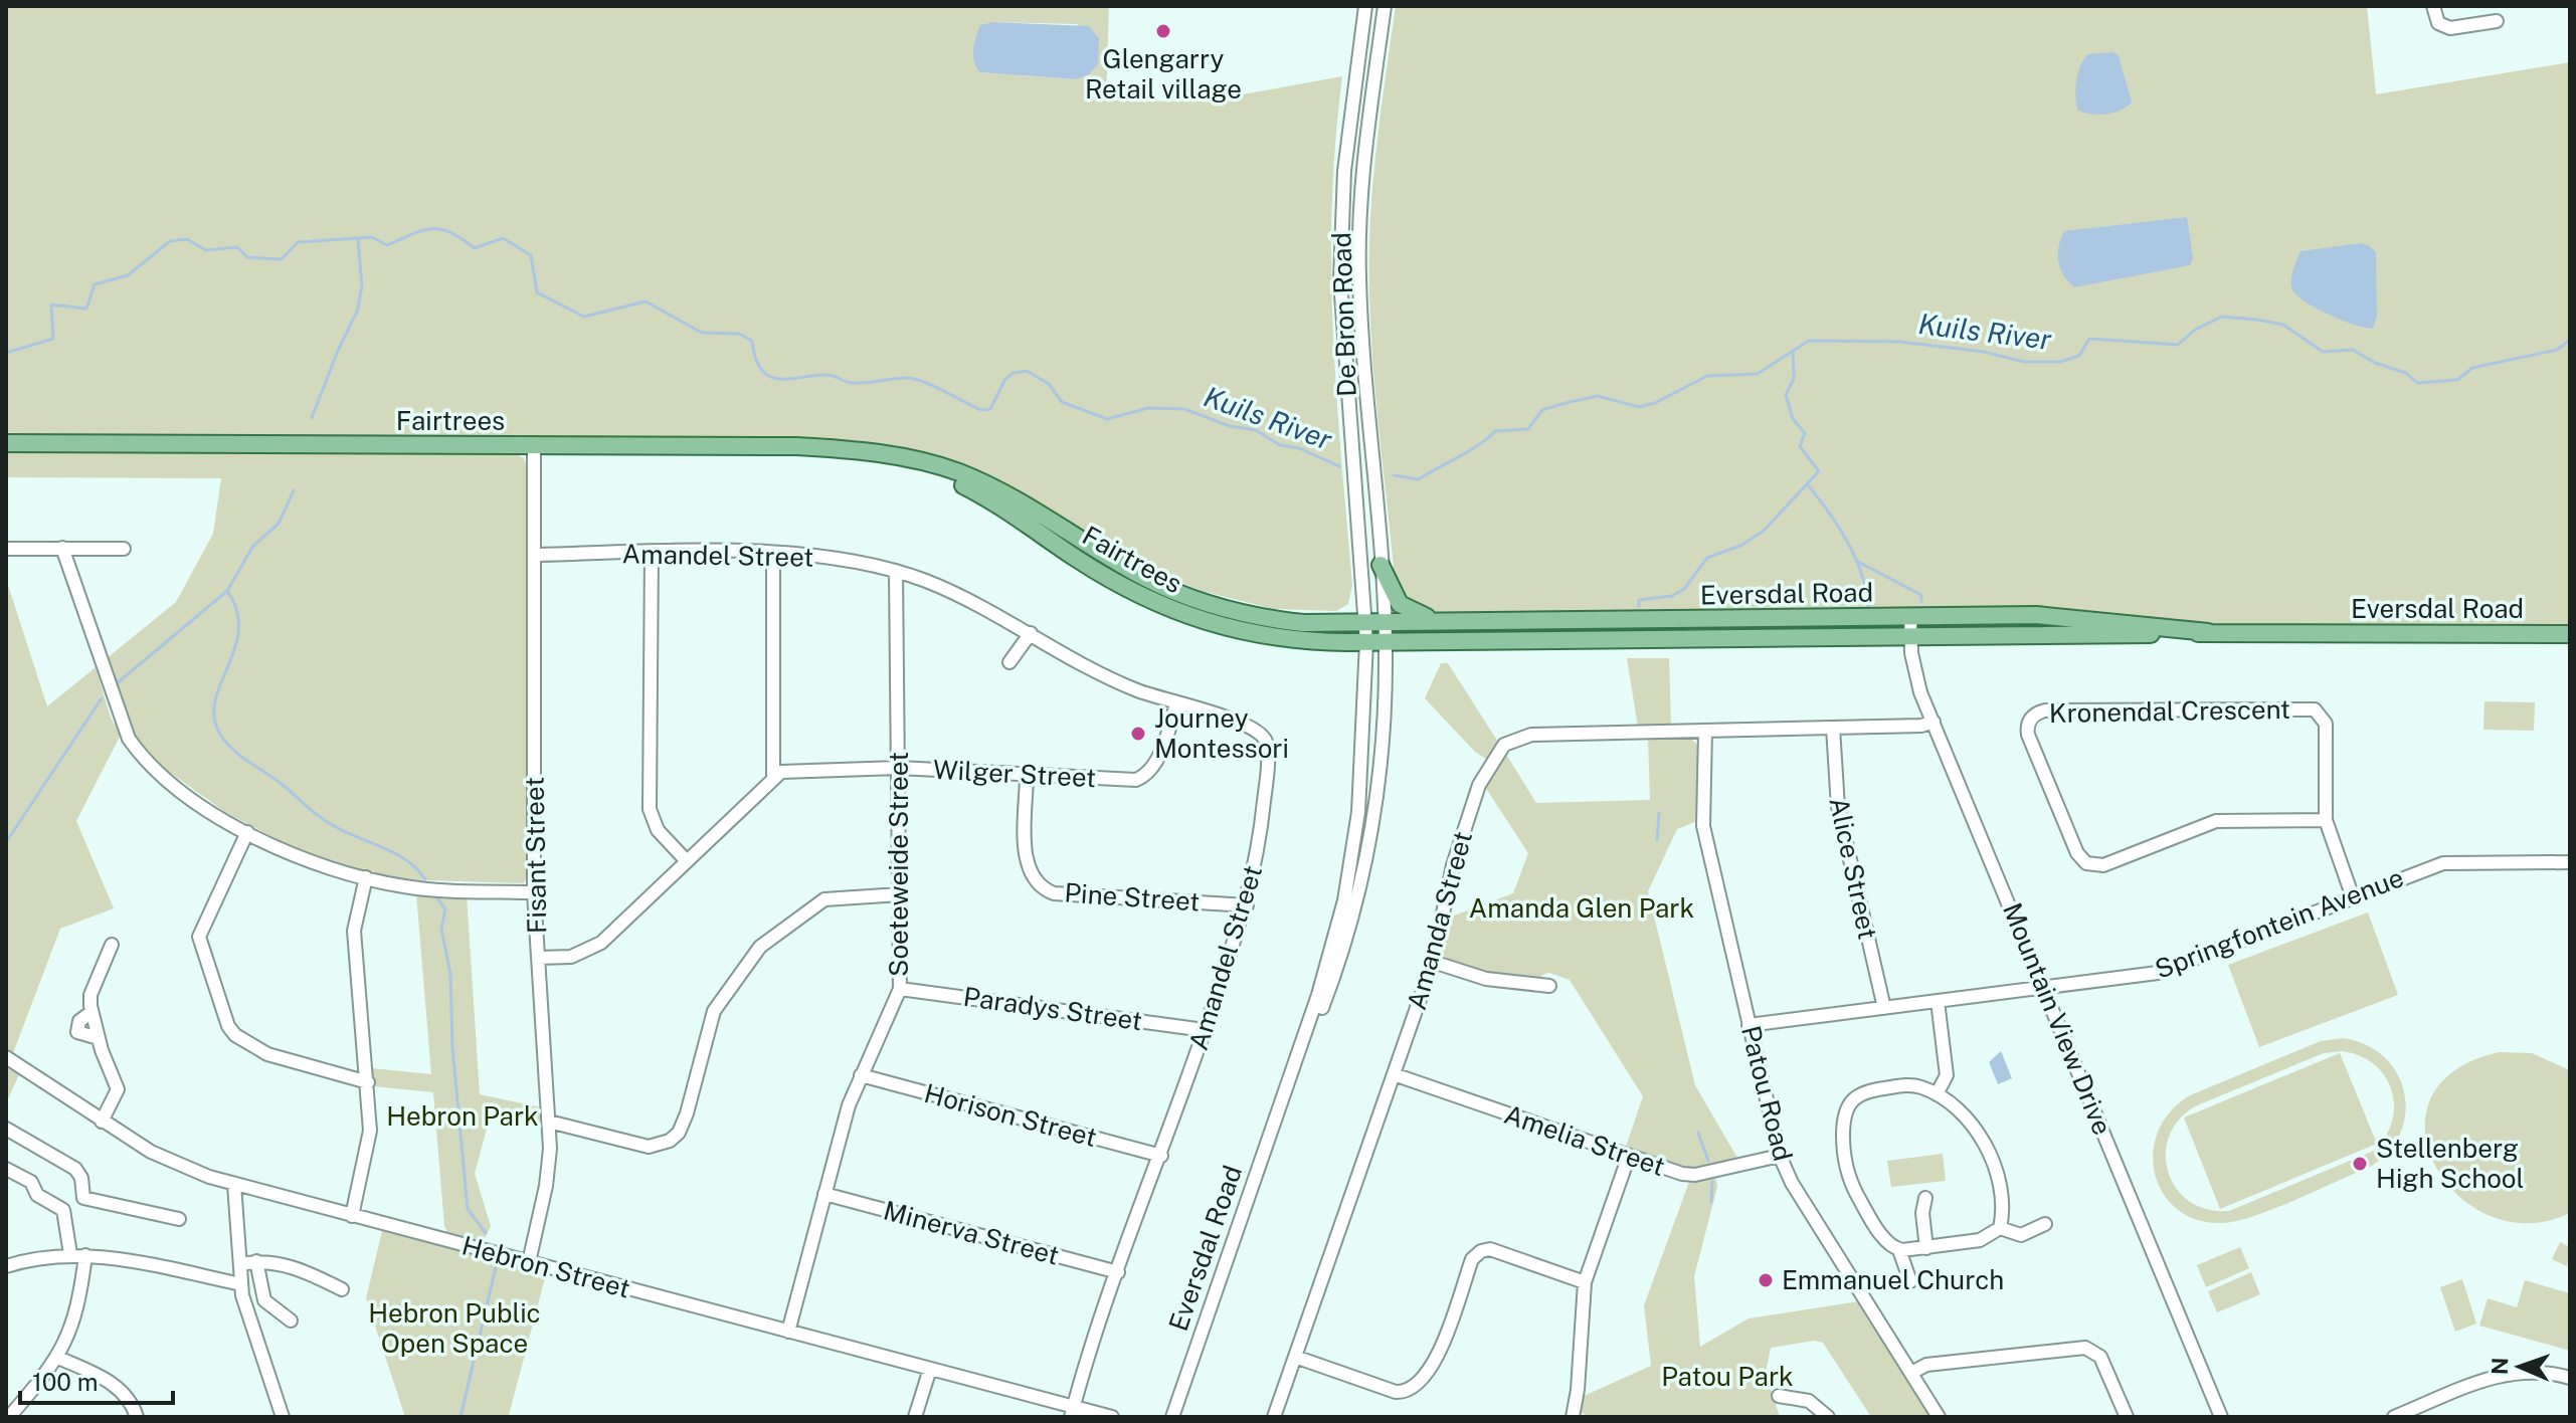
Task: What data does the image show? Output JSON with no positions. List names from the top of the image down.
{
  "streets": {
    "main road": ["Fairtrees", "Eversdal Road"],
    "street": [
      "De Bron Road",
      "Amandel Street",
      "Kronendal Crescent",
      "Wilger Street",
      "Fisant Street",
      "Soeteweide Street",
      "Alice Street",
      "Pine Street",
      "Amanda Street",
      "Springfontein Avenue",
      "Paradys Street",
      "Mountain View Drive",
      "Patou Road",
      "Horison Street",
      "Amelia Street",
      "Minerva Street",
      "Hebron Street"
    ]
  },
  "crossings": [
    ["De Bron Road", "Fairtrees"],
    ["De Bron Road", "Eversdal Road"],
    ["Fairtrees", "Eversdal Road"],
    ["Fairtrees", "Fisant Street"],
    ["Amandel Street", "Wilger Street"],
    ["Amandel Street", "Fisant Street"],
    ["Amandel Street", "Soeteweide Street"],
    ["Amandel Street", "Pine Street"],
    ["Amandel Street", "Paradys Street"],
    ["Amandel Street", "Horison Street"],
    ["Amandel Street", "Minerva Street"],
    ["Amandel Street", "Hebron Street"],
    ["Eversdal Road", "Mountain View Drive"],
    ["Kronendal Crescent", "Springfontein Avenue"],
    ["Wilger Street", "Soeteweide Street"],
    ["Wilger Street", "Pine Street"],
    ["Fisant Street", "Hebron Street"],
    ["Soeteweide Street", "Paradys Street"],
    ["Soeteweide Street", "Horison Street"],
    ["Soeteweide Street", "Minerva Street"],
    ["Soeteweide Street", "Hebron Street"],
    ["Alice Street", "Amanda Street"],
    ["Alice Street", "Springfontein Avenue"],
    ["Amanda Street", "Mountain View Drive"],
    ["Amanda Street", "Patou Road"],
    ["Amanda Street", "Amelia Street"],
    ["Springfontein Avenue", "Mountain View Drive"],
    ["Springfontein Avenue", "Patou Road"],
    ["Patou Road", "Amelia Street"]
  ],
  "water": ["Kuils River"],
  "parks": [
    "Amanda Glen Park",
    "Hebron Park",
    "Hebron Public Open Space",
    "Patou Park"
  ],
  "places": [
    "Glengarry Retail village",
    "Journey Montessori",
    "Stellenberg High School",
    "Emmanuel Church"
  ],
  "scale_bar": "100 m",
  "north": "left"
}
